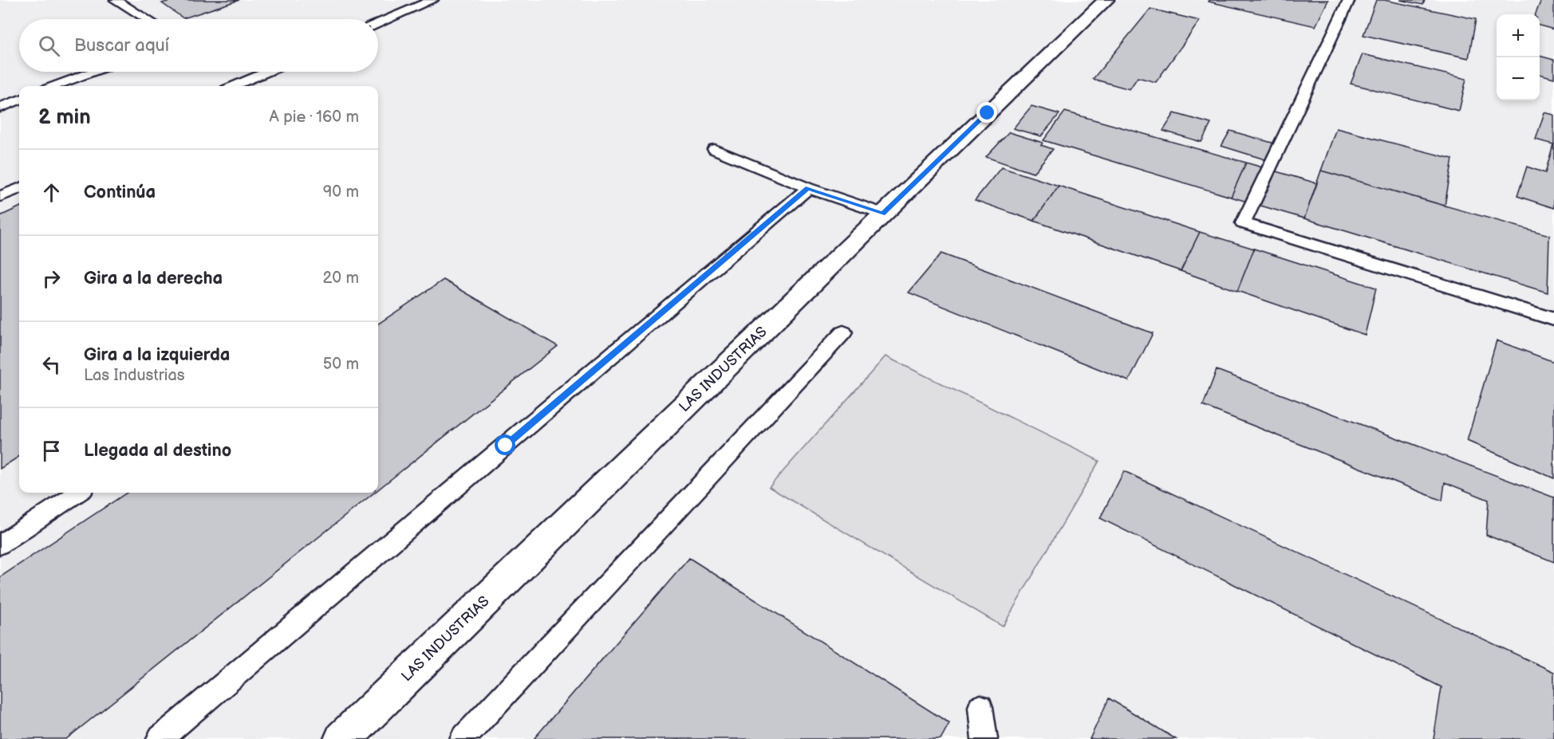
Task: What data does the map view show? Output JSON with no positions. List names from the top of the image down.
{
  "streets": {
    "street": ["LAS INDUSTRIAS"]
  },
  "page": {
    "map_buttons": ["+", "−"],
    "search": "Buscar aquí",
    "heading": ["2 min", "A pie · 160 m"],
    "list": [
      ["Continúa", "90 m"],
      ["Gira a la derecha", "20 m"],
      ["Gira a la izquierda", "Las Industrias", "50 m"],
      "Llegada al destino"
    ]
  }
}
